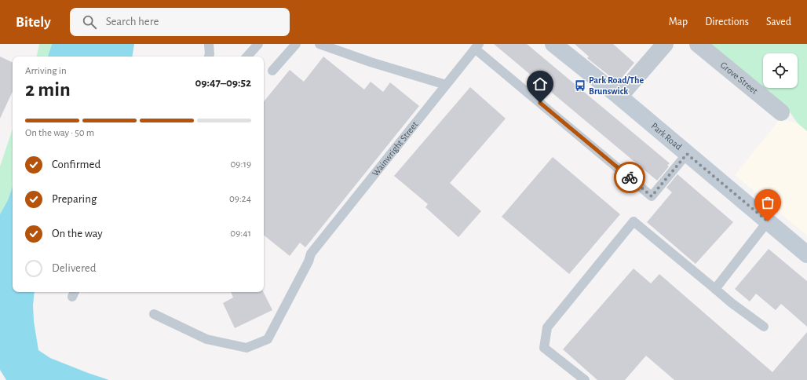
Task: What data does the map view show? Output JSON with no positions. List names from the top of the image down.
{
  "streets": {
    "main road": ["Park Road"],
    "street": ["Grove Street"],
    "lane": ["Wainwright Street"]
  },
  "places": {
    "bus stop": ["Park Road/The Brunswick"]
  },
  "page": {
    "header": "Bitely",
    "search": "Search here",
    "nav": ["Map", "Directions", "Saved"],
    "heading": ["2 min", "Arriving in", "09:47–09:52"],
    "bar": "On the way · 50 m",
    "list": [
      ["Confirmed", "09:19"],
      ["Preparing", "09:24"],
      ["On the way", "09:41"],
      "Delivered"
    ]
  }
}
